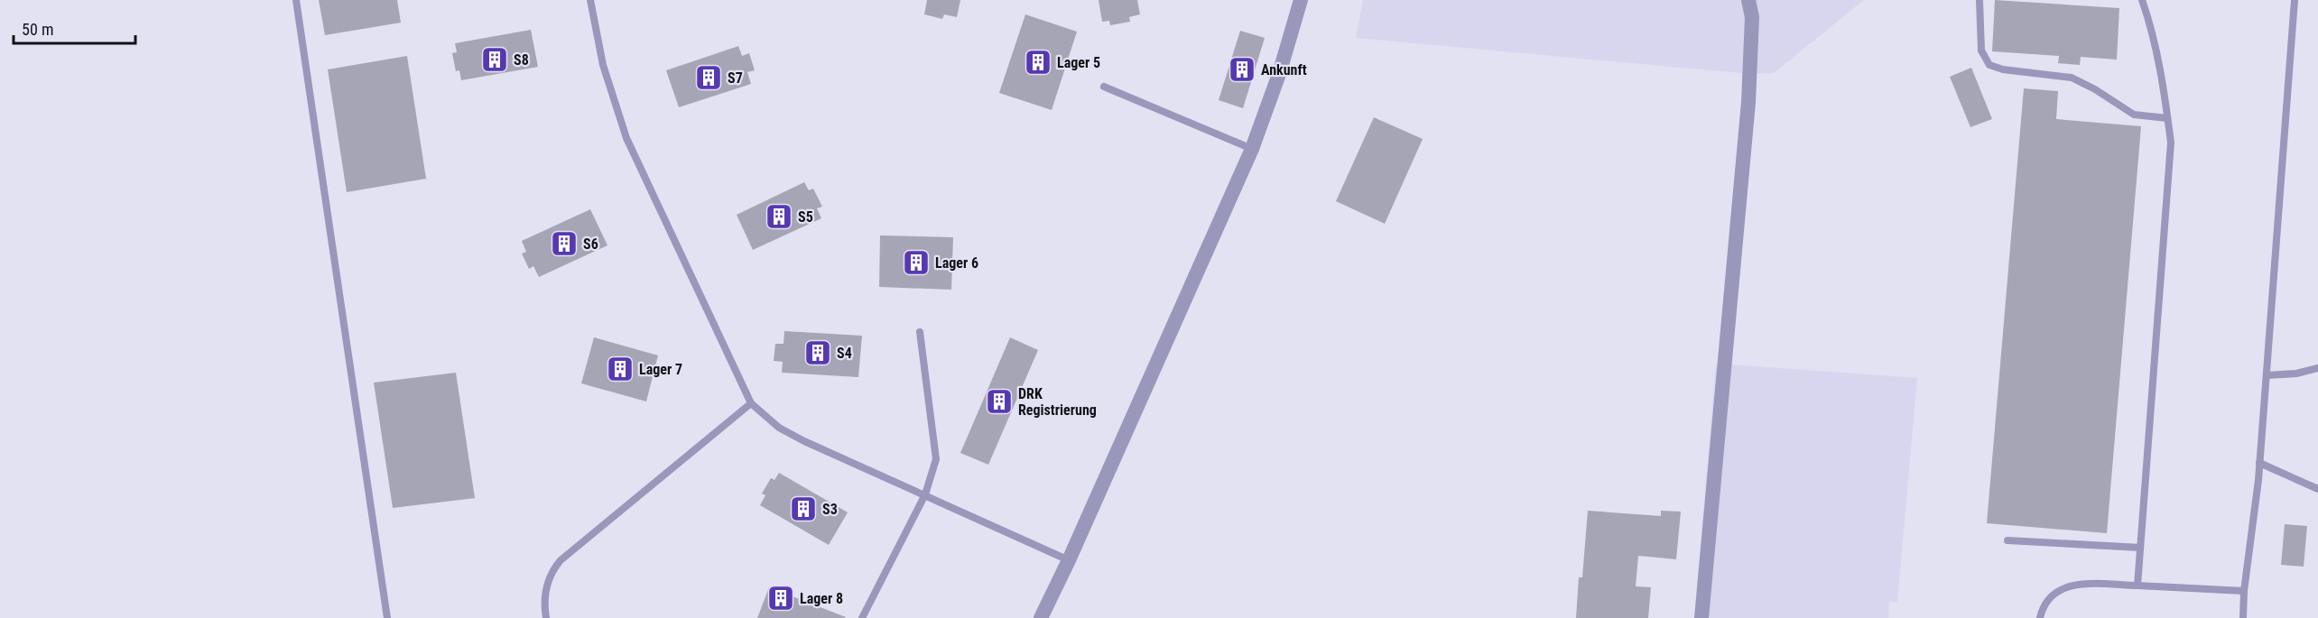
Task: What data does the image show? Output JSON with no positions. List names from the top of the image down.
{
  "places": {
    "building": [
      "S8",
      "Lager 5",
      "Ankunft",
      "S7",
      "S5",
      "S6",
      "Lager 6",
      "S4",
      "Lager 7",
      "DRK Registrierung",
      "S3",
      "Lager 8"
    ]
  },
  "scale_bar": "50 m"
}
